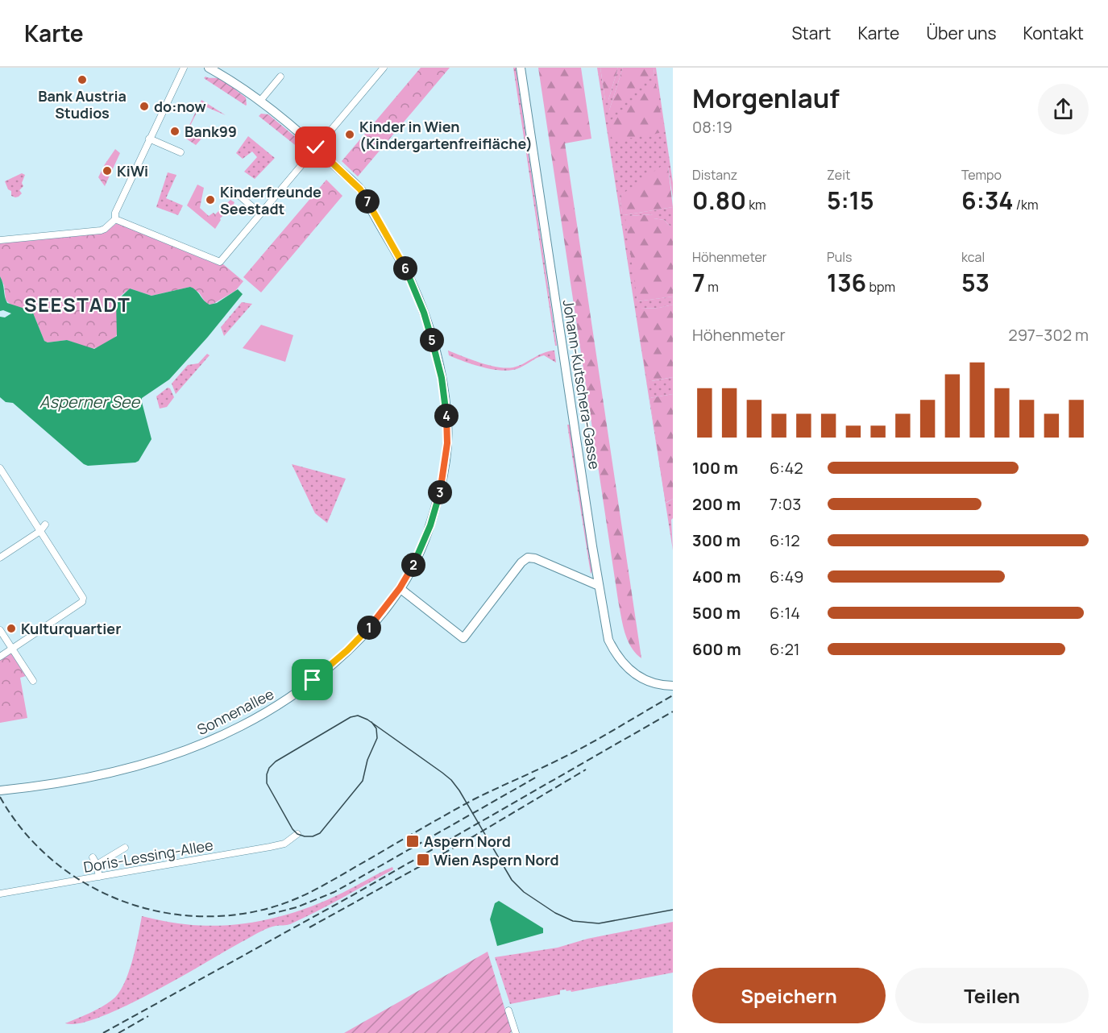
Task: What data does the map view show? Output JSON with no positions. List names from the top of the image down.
{
  "streets": {
    "street": ["Johann-Kutschera-Gasse", "Sonnenallee", "Doris-Lessing-Allee"]
  },
  "districts": ["SEESTADT"],
  "water": ["Asperner See"],
  "places": {
    "other": [
      "Bank Austria Studios",
      "do:now",
      "Bank99",
      "Kinder in Wien (Kindergartenfreifläche)",
      "KiWi",
      "Kinderfreunde Seestadt",
      "Kulturquartier"
    ],
    "transit": ["Aspern Nord", "Wien Aspern Nord"]
  },
  "page": {
    "header": "Karte",
    "nav": [
      "Start",
      "Karte",
      "Über uns",
      "Kontakt"
    ],
    "heading": ["Morgenlauf", "08:19"],
    "stats": [
      ["Distanz", "0.80 km"],
      ["Zeit", "5:15"],
      ["Tempo", "6:34 /km"],
      ["Höhenmeter", "7 m"],
      ["Puls", "136 bpm"],
      ["kcal", "53"]
    ],
    "pins": [
      "7",
      "6",
      "5",
      "4",
      "3",
      "2",
      "1"
    ],
    "chart": ["Höhenmeter", "297–302 m"],
    "list": [
      {
        "name": "100 m",
        "note": "6:42"
      },
      {
        "name": "200 m",
        "note": "7:03"
      },
      {
        "name": "300 m",
        "note": "6:12"
      },
      {
        "name": "400 m",
        "note": "6:49"
      },
      {
        "name": "500 m",
        "note": "6:14"
      },
      {
        "name": "600 m",
        "note": "6:21"
      }
    ],
    "buttons": ["Speichern", "Teilen"]
  }
}
